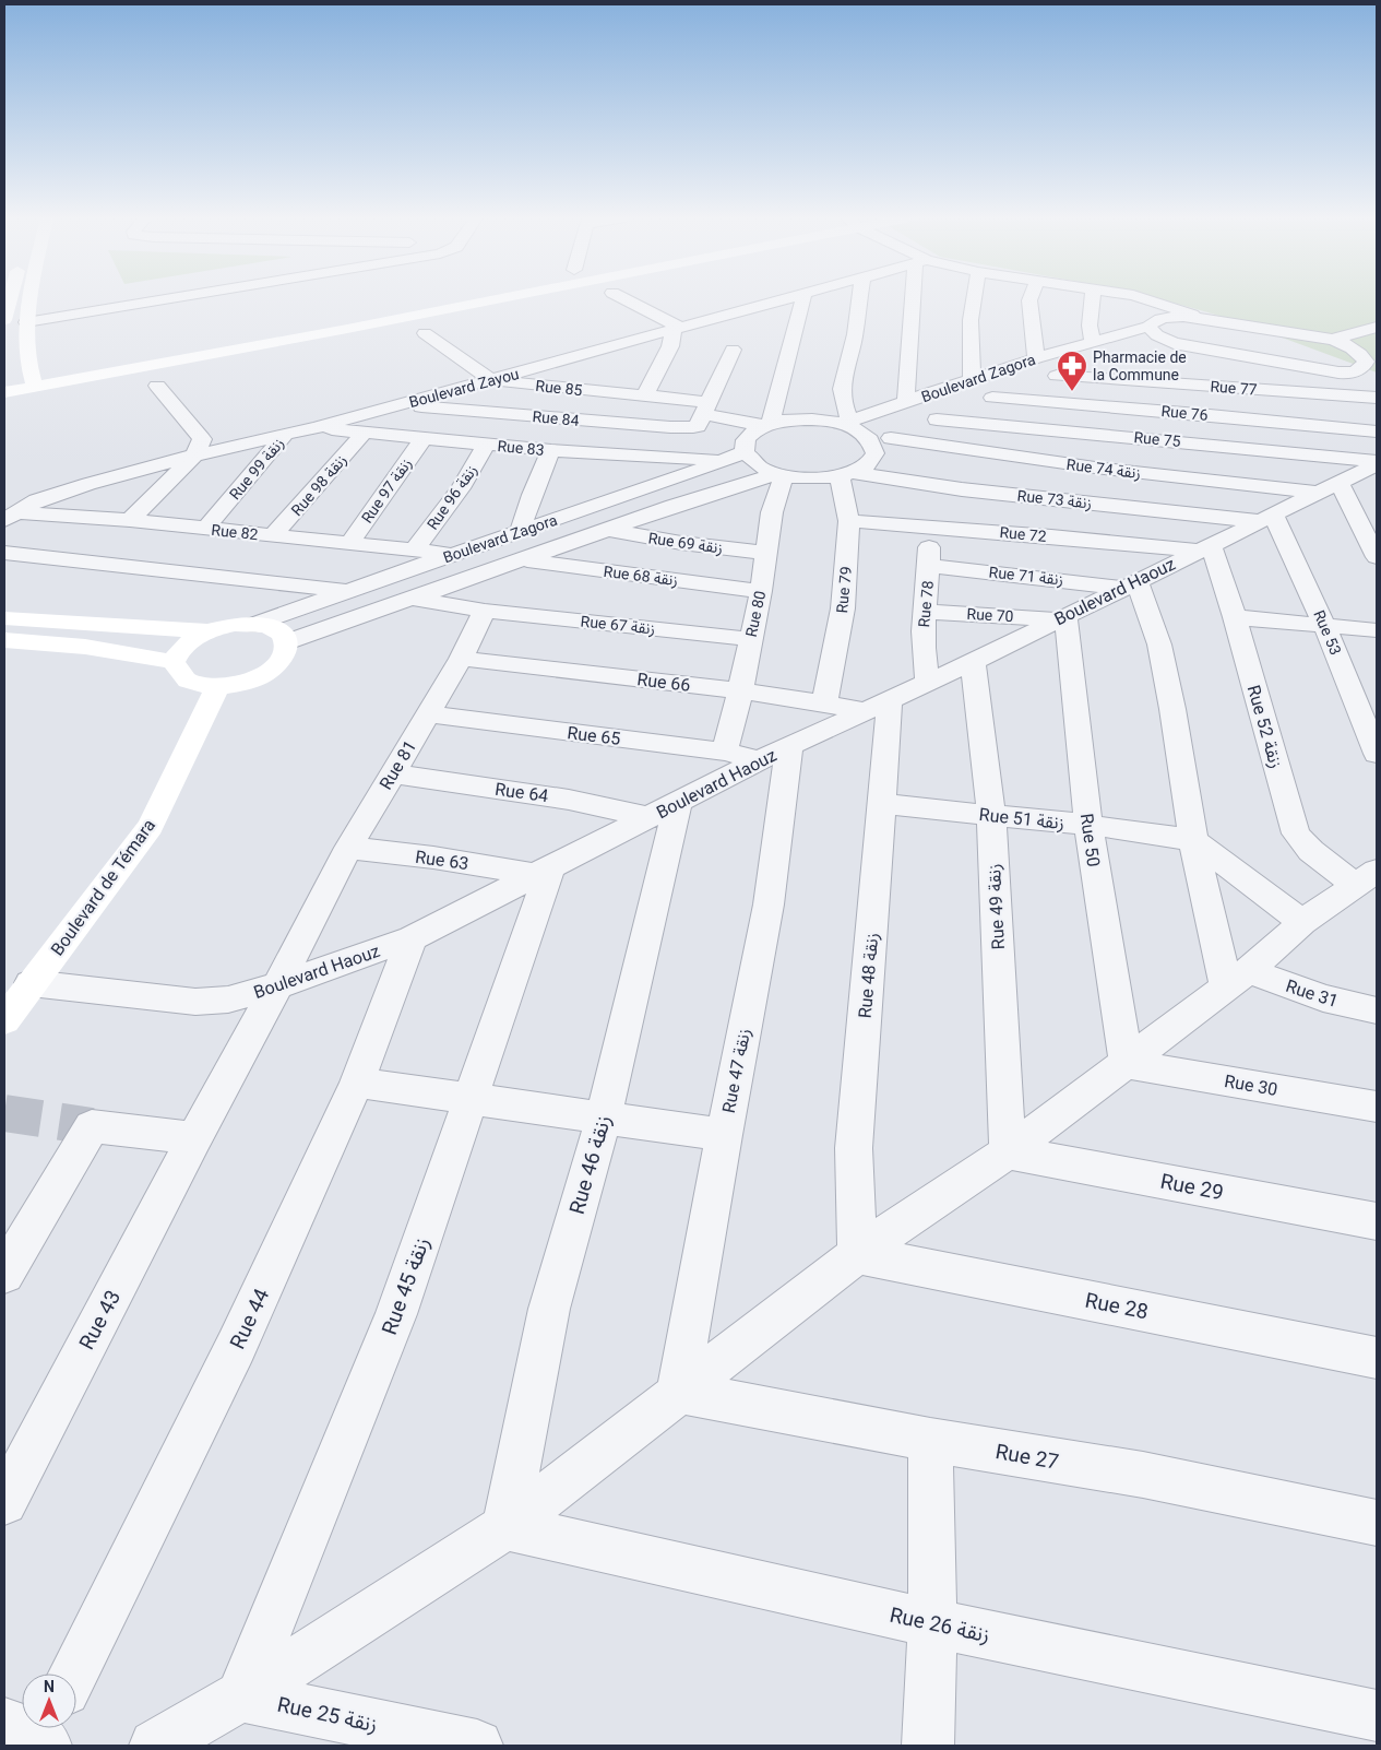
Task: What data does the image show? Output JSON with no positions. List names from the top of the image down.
{
  "streets": {
    "main road": ["Boulevard de Témara"],
    "street": [
      "Boulevard Zagora",
      "Boulevard Zayou",
      "Rue 85",
      "Rue 77",
      "Rue 76",
      "Rue 84",
      "Rue 75",
      "Rue 83",
      "Rue 99 زنقة",
      "Rue 74 زنقة",
      "Rue 98 زنقة",
      "Rue 97 زنقة",
      "Rue 96 زنقة",
      "Rue 73 زنقة",
      "Rue 82",
      "Rue 72",
      "Rue 69 زنقة",
      "Rue 68 زنقة",
      "Rue 71 زنقة",
      "Rue 79",
      "Boulevard Haouz",
      "Rue 78",
      "Rue 80",
      "Rue 70",
      "Rue 67 زنقة",
      "Rue 53",
      "Rue 66",
      "Rue 52 زنقة",
      "Rue 65",
      "Rue 81",
      "Rue 64",
      "Rue 51 زنقة",
      "Rue 50",
      "Rue 63",
      "Rue 49 زنقة",
      "Rue 48 زنقة",
      "Rue 31",
      "Rue 47 زنقة",
      "Rue 30",
      "Rue 46 زنقة",
      "Rue 29",
      "Rue 45 زنقة",
      "Rue 28",
      "Rue 44",
      "Rue 43",
      "Rue 27",
      "Rue 26 زنقة",
      "Rue 25 زنقة"
    ]
  },
  "crossings": [
    ["Boulevard Zagora", "Rue 85"],
    ["Boulevard Zagora", "Rue 77"],
    ["Boulevard Zagora", "Rue 76"],
    ["Boulevard Zagora", "Rue 75"],
    ["Boulevard Zagora", "Rue 83"],
    ["Boulevard Zagora", "Rue 74 زنقة"],
    ["Boulevard Zagora", "Rue 73 زنقة"],
    ["Boulevard Zagora", "Rue 82"],
    ["Boulevard Zagora", "Rue 69 زنقة"],
    ["Boulevard Zagora", "Rue 68 زنقة"],
    ["Boulevard Zagora", "Rue 80"],
    ["Boulevard Zayou", "Rue 85"],
    ["Boulevard Zayou", "Rue 84"],
    ["Boulevard Zayou", "Rue 83"],
    ["Boulevard Zayou", "Rue 99 زنقة"],
    ["Boulevard Zayou", "Rue 82"],
    ["Rue 85", "Rue 84"],
    ["Rue 75", "Boulevard Haouz"],
    ["Rue 83", "Rue 98 زنقة"],
    ["Rue 83", "Rue 97 زنقة"],
    ["Rue 83", "Rue 96 زنقة"],
    ["Rue 99 زنقة", "Rue 82"],
    ["Rue 74 زنقة", "Boulevard Haouz"],
    ["Rue 98 زنقة", "Rue 82"],
    ["Rue 97 زنقة", "Rue 82"],
    ["Rue 96 زنقة", "Rue 82"],
    ["Rue 73 زنقة", "Rue 79"],
    ["Rue 73 زنقة", "Boulevard Haouz"],
    ["Rue 73 زنقة", "Rue 80"],
    ["Rue 73 زنقة", "Rue 53"],
    ["Rue 72", "Rue 79"],
    ["Rue 72", "Boulevard Haouz"],
    ["Rue 72", "Rue 78"],
    ["Rue 72", "Rue 52 زنقة"],
    ["Rue 69 زنقة", "Rue 80"],
    ["Rue 68 زنقة", "Rue 80"],
    ["Rue 71 زنقة", "Boulevard Haouz"],
    ["Rue 71 زنقة", "Rue 78"],
    ["Rue 79", "Rue 66"],
    ["Boulevard Haouz", "Rue 78"],
    ["Boulevard Haouz", "Rue 70"],
    ["Boulevard Haouz", "Rue 53"],
    ["Boulevard Haouz", "Rue 66"],
    ["Boulevard Haouz", "Rue 52 زنقة"],
    ["Boulevard Haouz", "Rue 65"],
    ["Boulevard Haouz", "Rue 81"],
    ["Boulevard Haouz", "Rue 64"],
    ["Boulevard Haouz", "Rue 50"],
    ["Boulevard Haouz", "Rue 63"],
    ["Boulevard Haouz", "Boulevard de Témara"],
    ["Boulevard Haouz", "Rue 49 زنقة"],
    ["Boulevard Haouz", "Rue 48 زنقة"],
    ["Boulevard Haouz", "Rue 47 زنقة"],
    ["Boulevard Haouz", "Rue 46 زنقة"],
    ["Boulevard Haouz", "Rue 45 زنقة"],
    ["Boulevard Haouz", "Rue 44"],
    ["Boulevard Haouz", "Rue 43"],
    ["Rue 78", "Rue 70"],
    ["Rue 80", "Rue 67 زنقة"],
    ["Rue 80", "Rue 66"],
    ["Rue 80", "Rue 65"],
    ["Rue 70", "Rue 50"],
    ["Rue 67 زنقة", "Rue 81"],
    ["Rue 66", "Rue 81"],
    ["Rue 66", "Rue 48 زنقة"],
    ["Rue 65", "Rue 81"],
    ["Rue 65", "Rue 47 زنقة"],
    ["Rue 81", "Rue 64"],
    ["Rue 81", "Rue 63"],
    ["Rue 81", "Rue 43"],
    ["Rue 64", "Rue 46 زنقة"],
    ["Rue 51 زنقة", "Rue 50"],
    ["Rue 51 زنقة", "Rue 49 زنقة"],
    ["Rue 51 زنقة", "Rue 48 زنقة"],
    ["Rue 50", "Rue 30"],
    ["Rue 63", "Rue 45 زنقة"],
    ["Rue 49 زنقة", "Rue 29"],
    ["Rue 48 زنقة", "Rue 28"],
    ["Rue 47 زنقة", "Rue 27"],
    ["Rue 46 زنقة", "Rue 26 زنقة"],
    ["Rue 45 زنقة", "Rue 25 زنقة"]
  ],
  "places": {
    "pharmacy": ["Pharmacie de la Commune"]
  },
  "north": "top"
}
